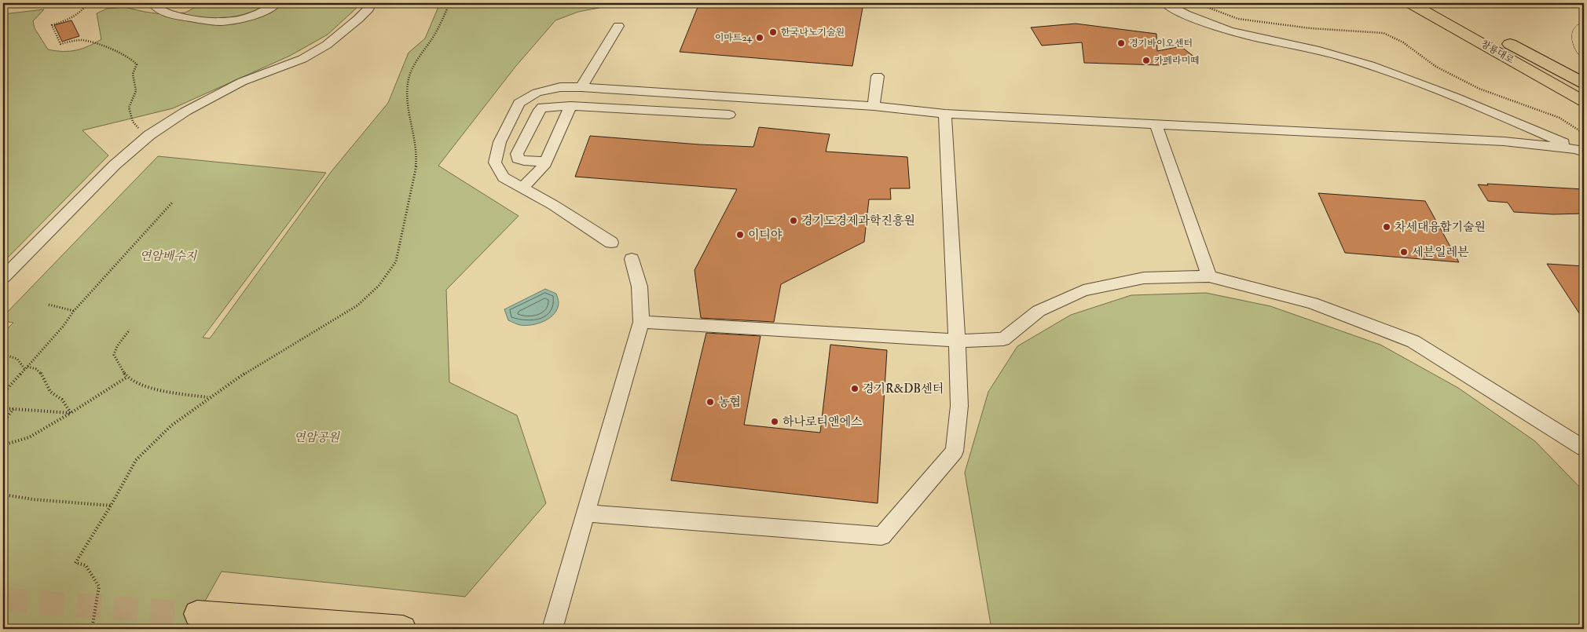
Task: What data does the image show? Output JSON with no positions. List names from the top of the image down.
{
  "streets": {
    "main road": ["창룡대로"]
  },
  "parks": ["연암배수지", "연암공원"],
  "places": [
    "한국나노기술원",
    "이마트24",
    "경기바이오센터",
    "카페라미떼",
    "경기도경제과학진흥원",
    "차세대융합기술원",
    "이디야",
    "세븐일레븐",
    "경기R&DB센터",
    "농협",
    "하나로티앤에스"
  ]
}
